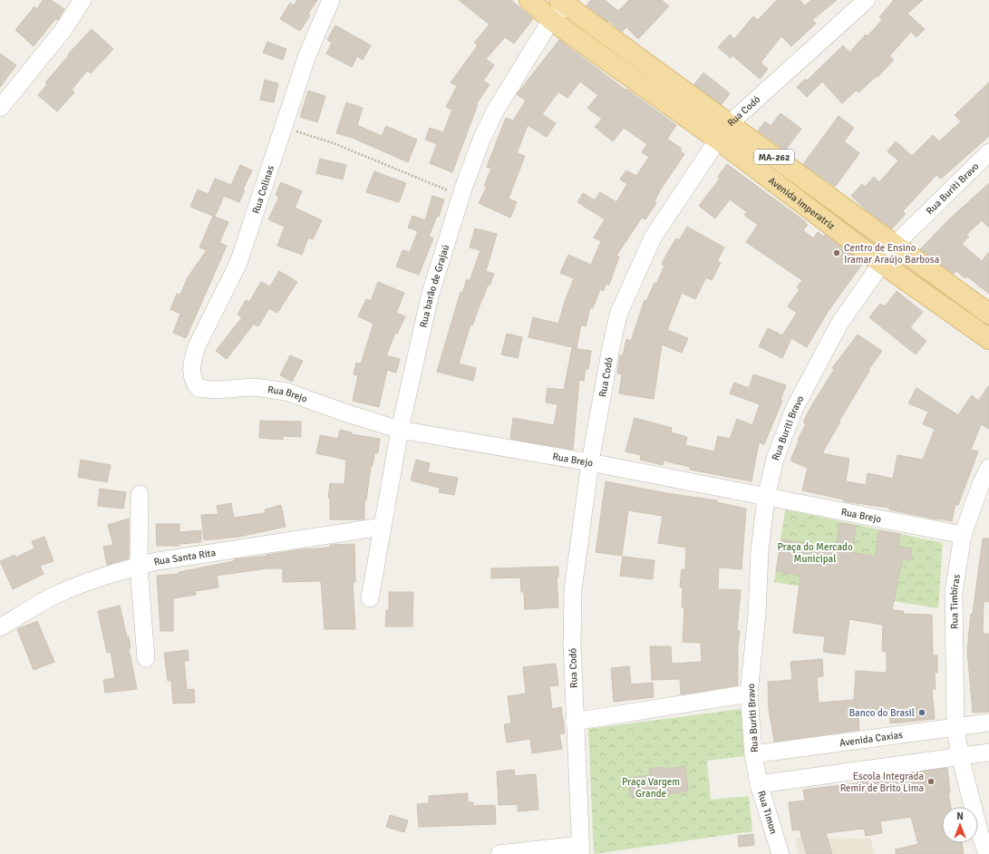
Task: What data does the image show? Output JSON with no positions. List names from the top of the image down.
{
  "streets": {
    "main road": ["MA-262", "Avenida Imperatriz"],
    "street": [
      "Rua Codó",
      "Rua Buriti Bravo",
      "Rua Colinas",
      "Rua barão de Grajaú",
      "Rua Brejo",
      "Rua Santa Rita",
      "Rua Timbiras",
      "Avenida Caxias",
      "Rua Timon"
    ]
  },
  "crossings": [
    ["Rua Codó", "Avenida Imperatriz"],
    ["Rua Codó", "Rua Brejo"],
    ["Rua Buriti Bravo", "Avenida Imperatriz"],
    ["Rua Buriti Bravo", "Rua Brejo"],
    ["Rua Buriti Bravo", "Avenida Caxias"],
    ["Rua Buriti Bravo", "Rua Timon"],
    ["Rua Colinas", "Rua Brejo"],
    ["Avenida Imperatriz", "Rua barão de Grajaú"],
    ["Rua barão de Grajaú", "Rua Brejo"],
    ["Rua barão de Grajaú", "Rua Santa Rita"],
    ["Rua Brejo", "Rua Timbiras"],
    ["Rua Timbiras", "Avenida Caxias"],
    ["Avenida Caxias", "Rua Timon"]
  ],
  "parks": ["Praça do Mercado Municipal", "Praça Vargem Grande"],
  "places": ["Centro de Ensino Iramar Araújo Barbosa", "Banco do Brasil", "Escola Integrada Remir de Brito Lima"],
  "north": "top"
}
